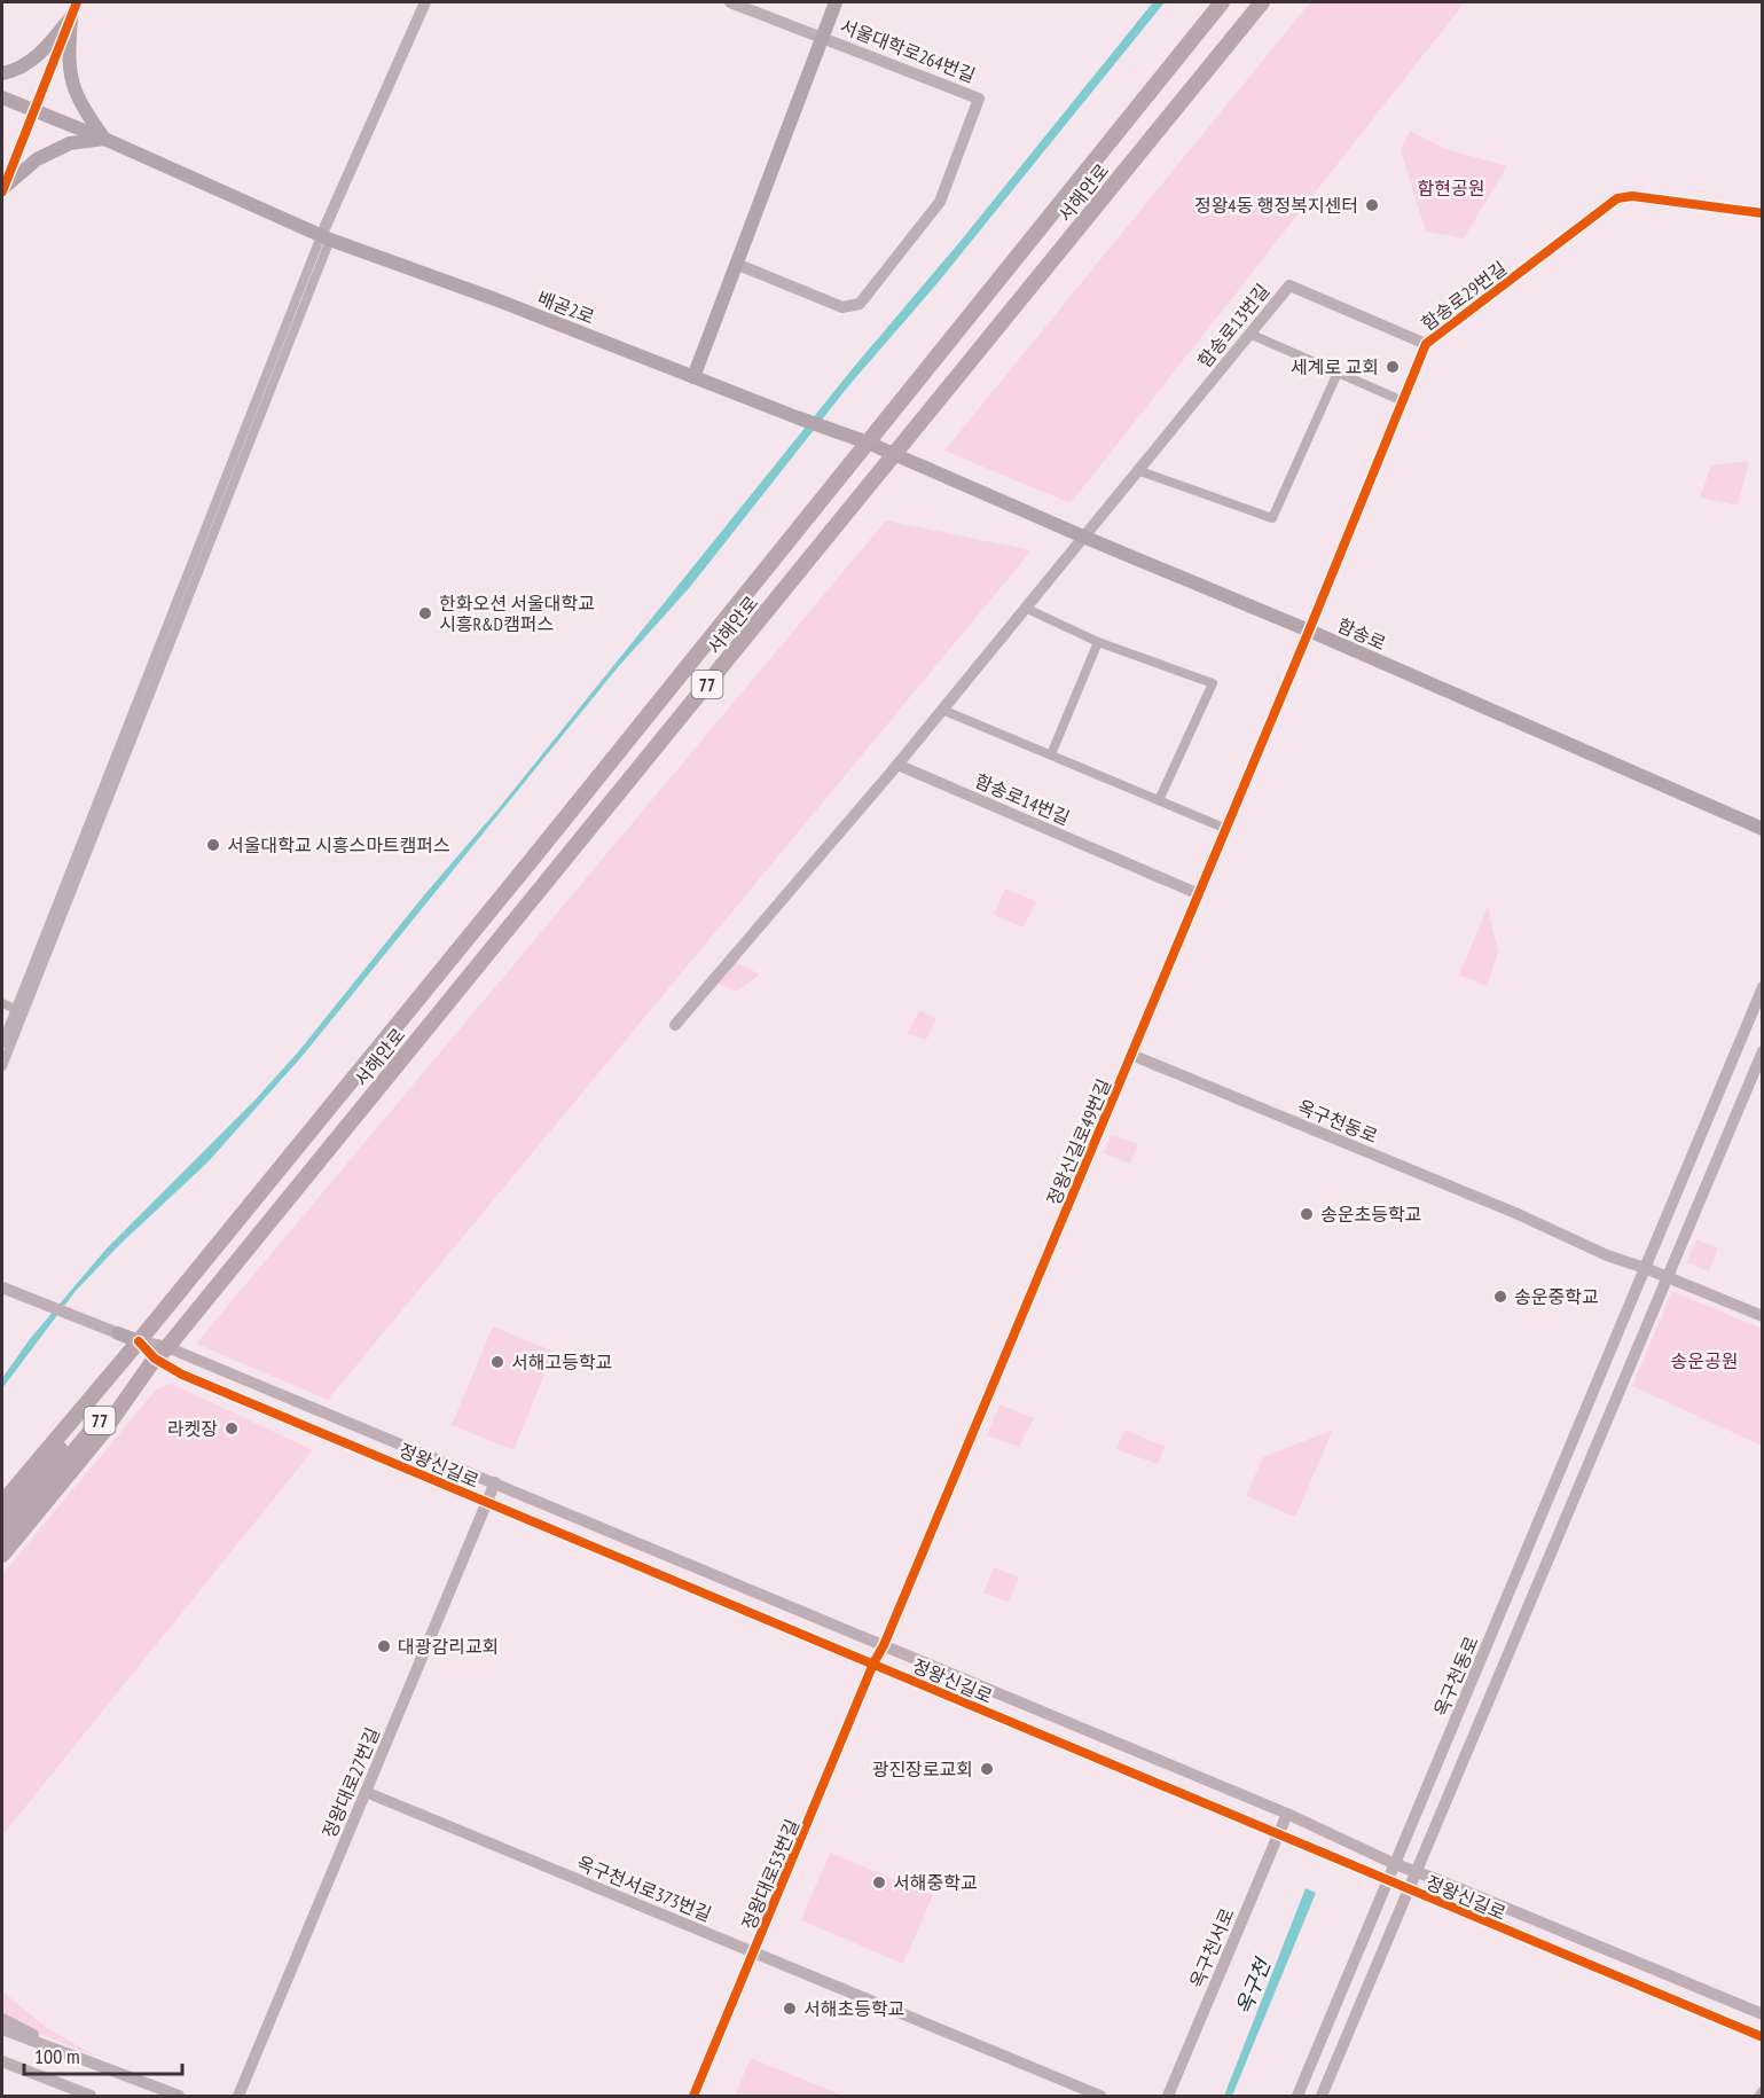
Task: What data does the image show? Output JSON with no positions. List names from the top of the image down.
{
  "streets": {
    "main road": [
      "서울대학로264번길",
      "서해안로",
      "배곧2로",
      "함송로",
      "77"
    ],
    "street": [
      "함송로29번길",
      "함송로13번길",
      "함송로14번길",
      "옥구천동로",
      "정왕신길로49번길",
      "정왕신길로",
      "정왕대로27번길",
      "정왕대로53번길",
      "옥구천서로373번길",
      "옥구천서로"
    ]
  },
  "crossings": [
    ["서울대학로264번길", "배곧2로"],
    ["서해안로", "배곧2로"],
    ["서해안로", "함송로"],
    ["서해안로", "77"],
    ["서해안로", "정왕신길로"],
    ["함송로29번길", "함송로13번길"],
    ["함송로29번길", "함송로"],
    ["함송로29번길", "정왕신길로49번길"],
    ["배곧2로", "함송로"],
    ["함송로13번길", "함송로"],
    ["함송로", "정왕신길로49번길"],
    ["함송로14번길", "정왕신길로49번길"],
    ["옥구천동로", "정왕신길로49번길"],
    ["옥구천동로", "정왕신길로"],
    ["정왕신길로49번길", "정왕신길로"],
    ["정왕신길로49번길", "정왕대로53번길"],
    ["정왕신길로", "정왕대로27번길"],
    ["정왕신길로", "정왕대로53번길"],
    ["정왕신길로", "옥구천서로"],
    ["정왕대로27번길", "옥구천서로373번길"],
    ["정왕대로53번길", "옥구천서로373번길"]
  ],
  "water": ["옥구천"],
  "parks": ["함현공원", "송운공원"],
  "places": [
    "정왕4동 행정복지센터",
    "세계로 교회",
    "한화오션 서울대학교 시흥R&D캠퍼스",
    "서울대학교 시흥스마트캠퍼스",
    "송운초등학교",
    "송운중학교",
    "서해고등학교",
    "라켓장",
    "대광감리교회",
    "광진장로교회",
    "서해중학교",
    "서해초등학교"
  ],
  "scale_bar": "100 m"
}
